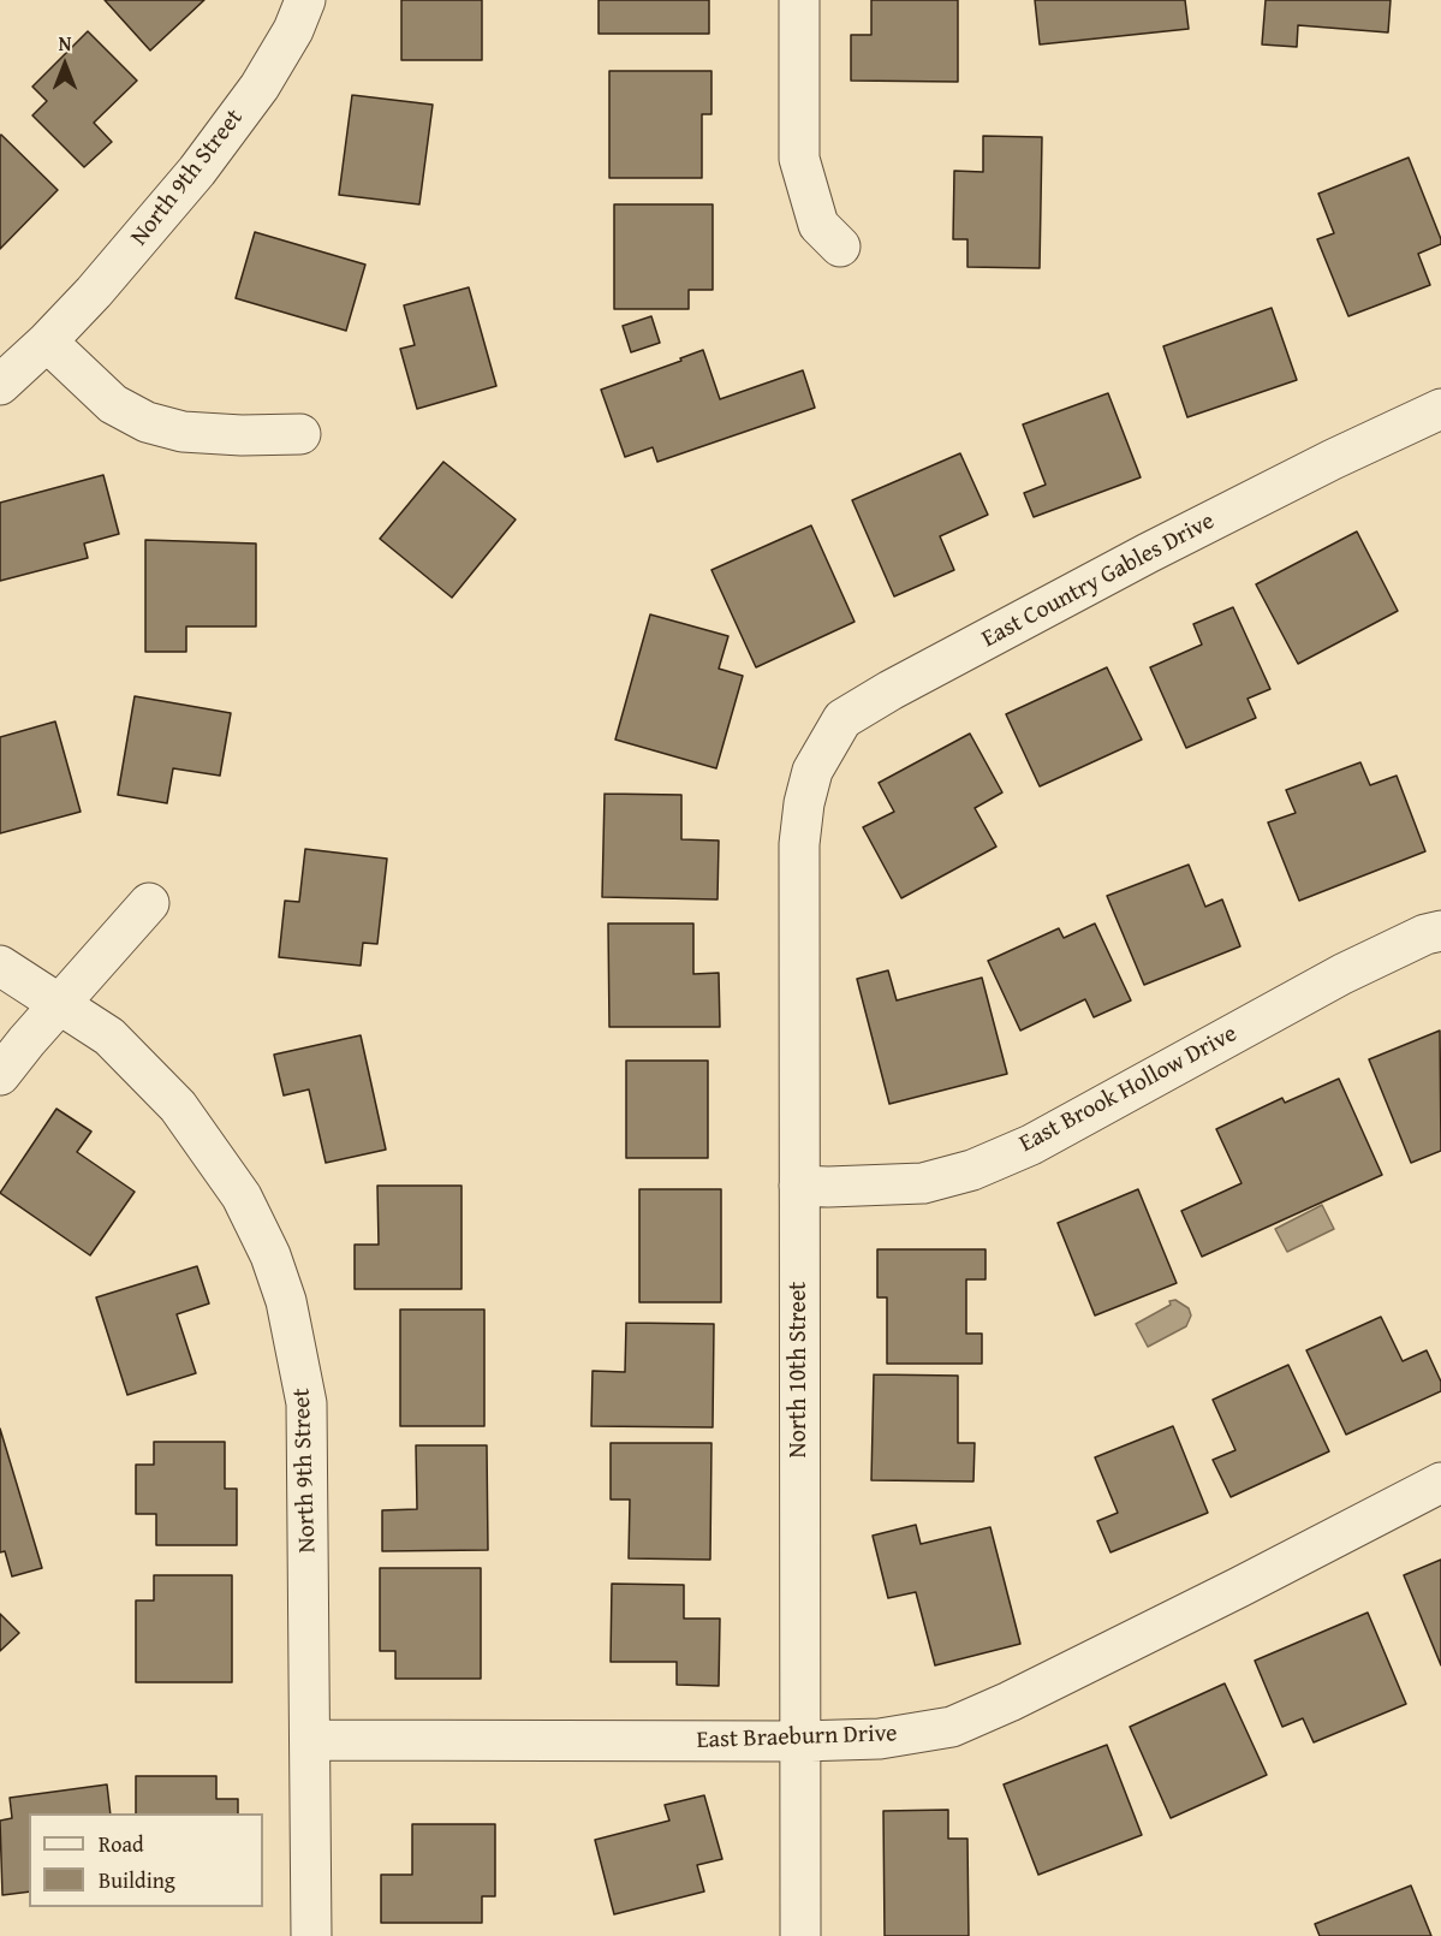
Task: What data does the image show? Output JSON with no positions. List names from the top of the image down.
{
  "streets": {
    "street": [
      "North 9th Street",
      "East Country Gables Drive",
      "East Brook Hollow Drive",
      "North 10th Street",
      "East Braeburn Drive"
    ]
  },
  "crossings": [
    ["North 9th Street", "East Braeburn Drive"],
    ["East Country Gables Drive", "North 10th Street"],
    ["East Brook Hollow Drive", "North 10th Street"],
    ["North 10th Street", "East Braeburn Drive"]
  ],
  "legend": ["Road", "Building"],
  "north": "top"
}
